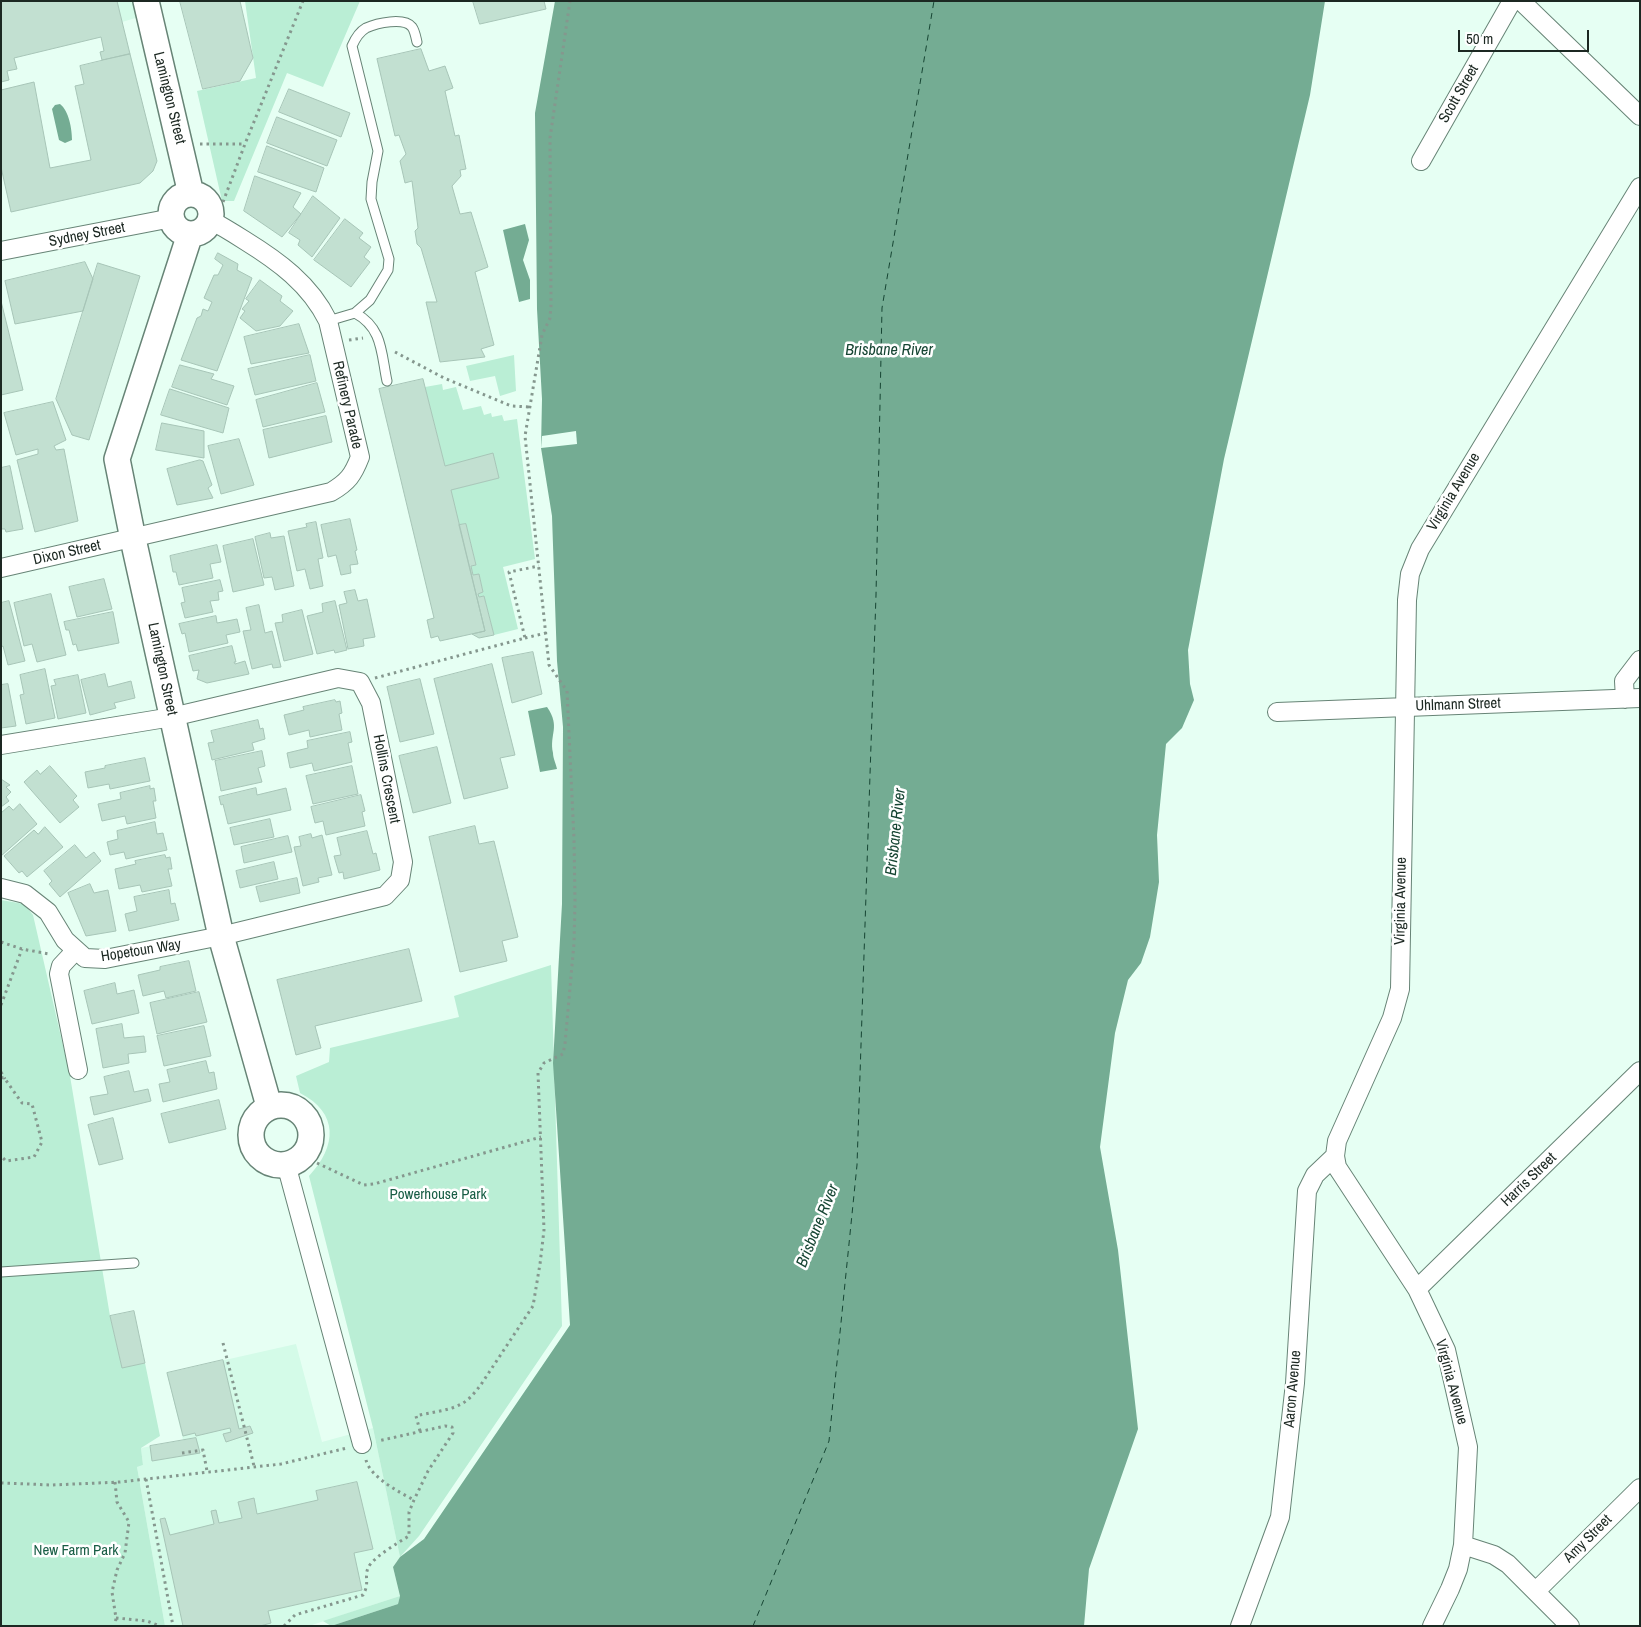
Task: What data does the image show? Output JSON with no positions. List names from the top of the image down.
{
  "streets": {
    "street": [
      "Scott Street",
      "Lamington Street",
      "Sydney Street",
      "Refinery Parade",
      "Virginia Avenue",
      "Dixon Street",
      "Uhlmann Street",
      "Hollins Crescent",
      "Hopetoun Way",
      "Harris Street",
      "Aaron Avenue",
      "Amy Street"
    ]
  },
  "crossings": [
    ["Lamington Street", "Refinery Parade"],
    ["Lamington Street", "Dixon Street"],
    ["Lamington Street", "Hollins Crescent"],
    ["Lamington Street", "Hopetoun Way"],
    ["Refinery Parade", "Dixon Street"],
    ["Virginia Avenue", "Uhlmann Street"],
    ["Virginia Avenue", "Harris Street"],
    ["Virginia Avenue", "Aaron Avenue"],
    ["Hollins Crescent", "Hopetoun Way"]
  ],
  "water": ["Brisbane River"],
  "parks": ["Powerhouse Park", "New Farm Park"],
  "scale_bar": "50 m"
}
